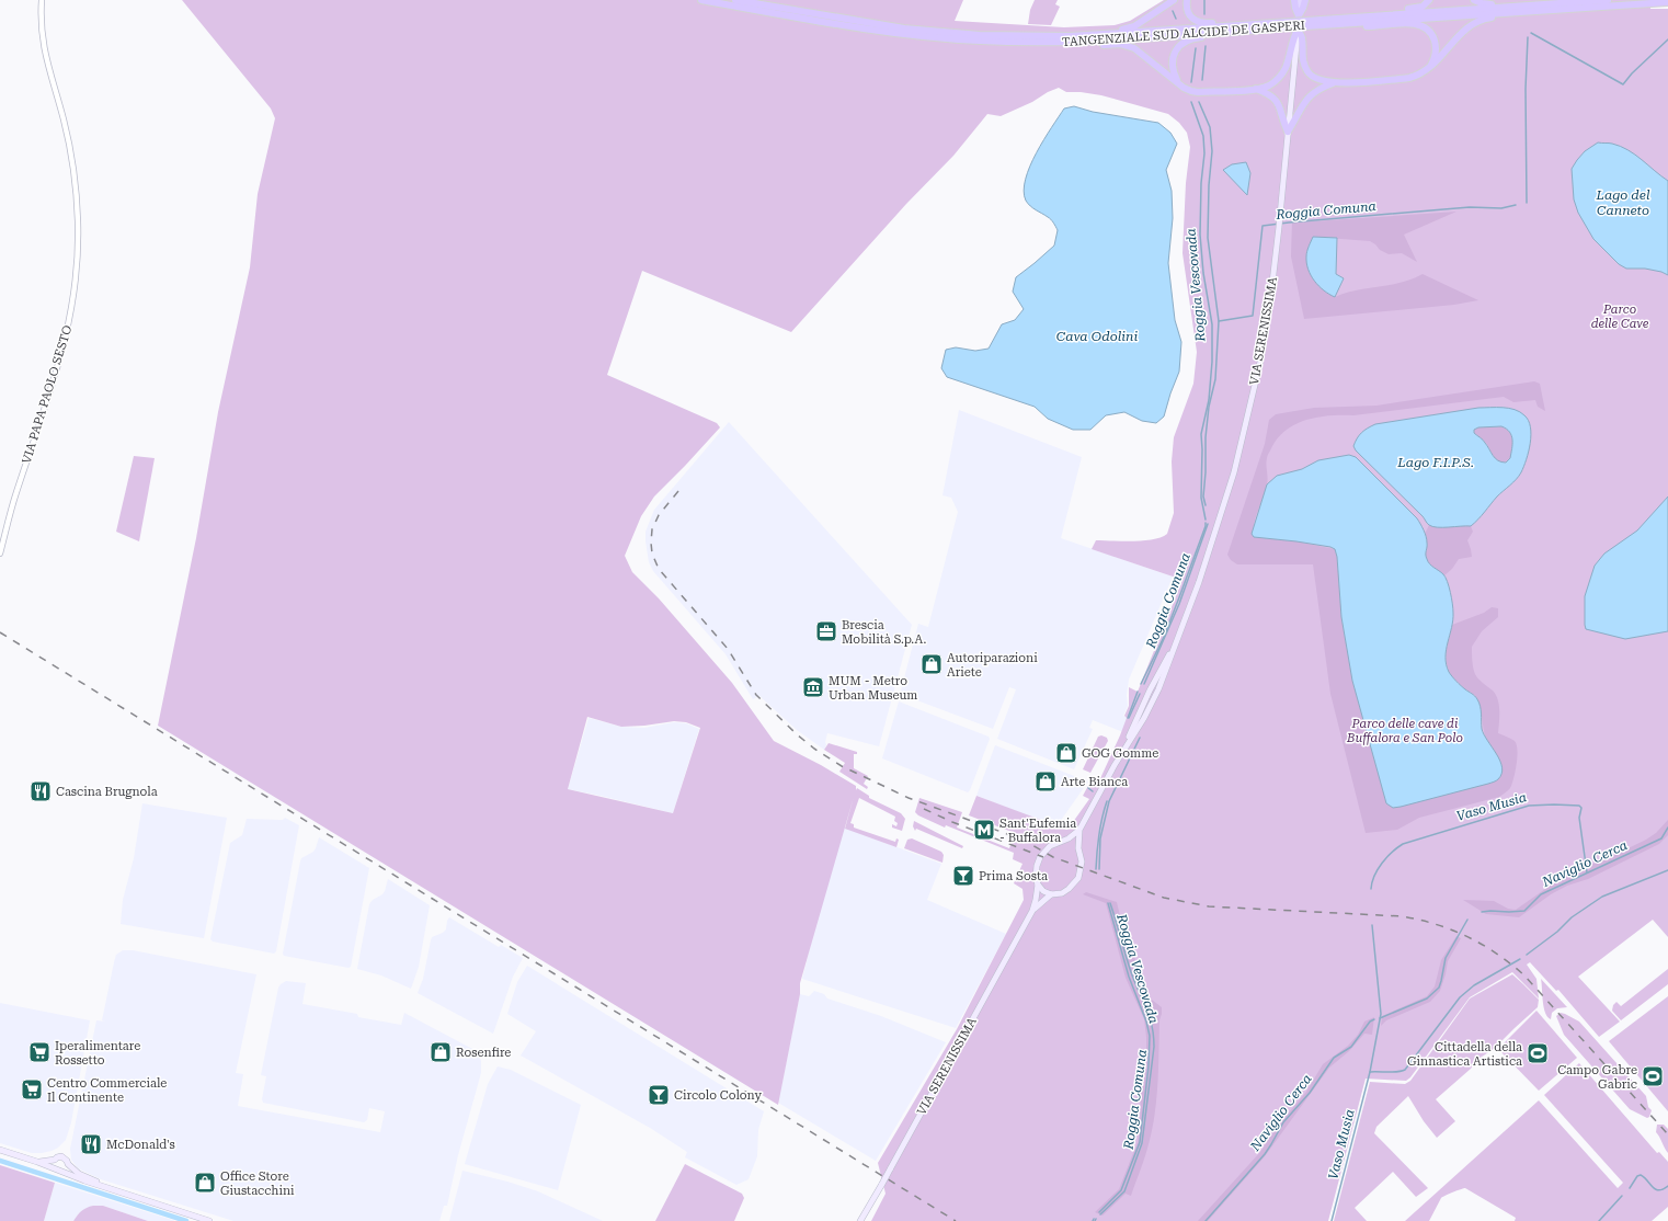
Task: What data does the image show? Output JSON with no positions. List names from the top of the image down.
{
  "streets": {
    "highway": ["TANGENZIALE SUD ALCIDE DE GASPERI"],
    "main road": ["VIA SERENISSIMA"],
    "street": ["VIA PAPA PAOLO SESTO"]
  },
  "water": [
    "Lago del Canneto",
    "Roggia Comuna",
    "Roggia Vescovada",
    "Cava Odolini",
    "Lago F.I.P.S.",
    "Vaso Musia",
    "Naviglio Cerca"
  ],
  "parks": ["Parco delle Cave", "Parco delle cave di Buffalora e San Polo"],
  "places": {
    "office": ["Brescia Mobilità S.p.A."],
    "shop": [
      "Autoriparazioni Ariete",
      "GOG Gomme",
      "Arte Bianca",
      "Rosenfire",
      "Office Store Giustacchini"
    ],
    "museum": ["MUM - Metro Urban Museum"],
    "restaurant": ["Cascina Brugnola", "McDonald's"],
    "metro station": ["Sant'Eufemia - Buffalora"],
    "bar": ["Prima Sosta", "Circolo Colony"],
    "supermarket": ["Iperalimentare Rossetto", "Centro Commerciale Il Continente"],
    "sports": ["Cittadella della Ginnastica Artistica", "Campo Gabre Gabric"]
  }
}
